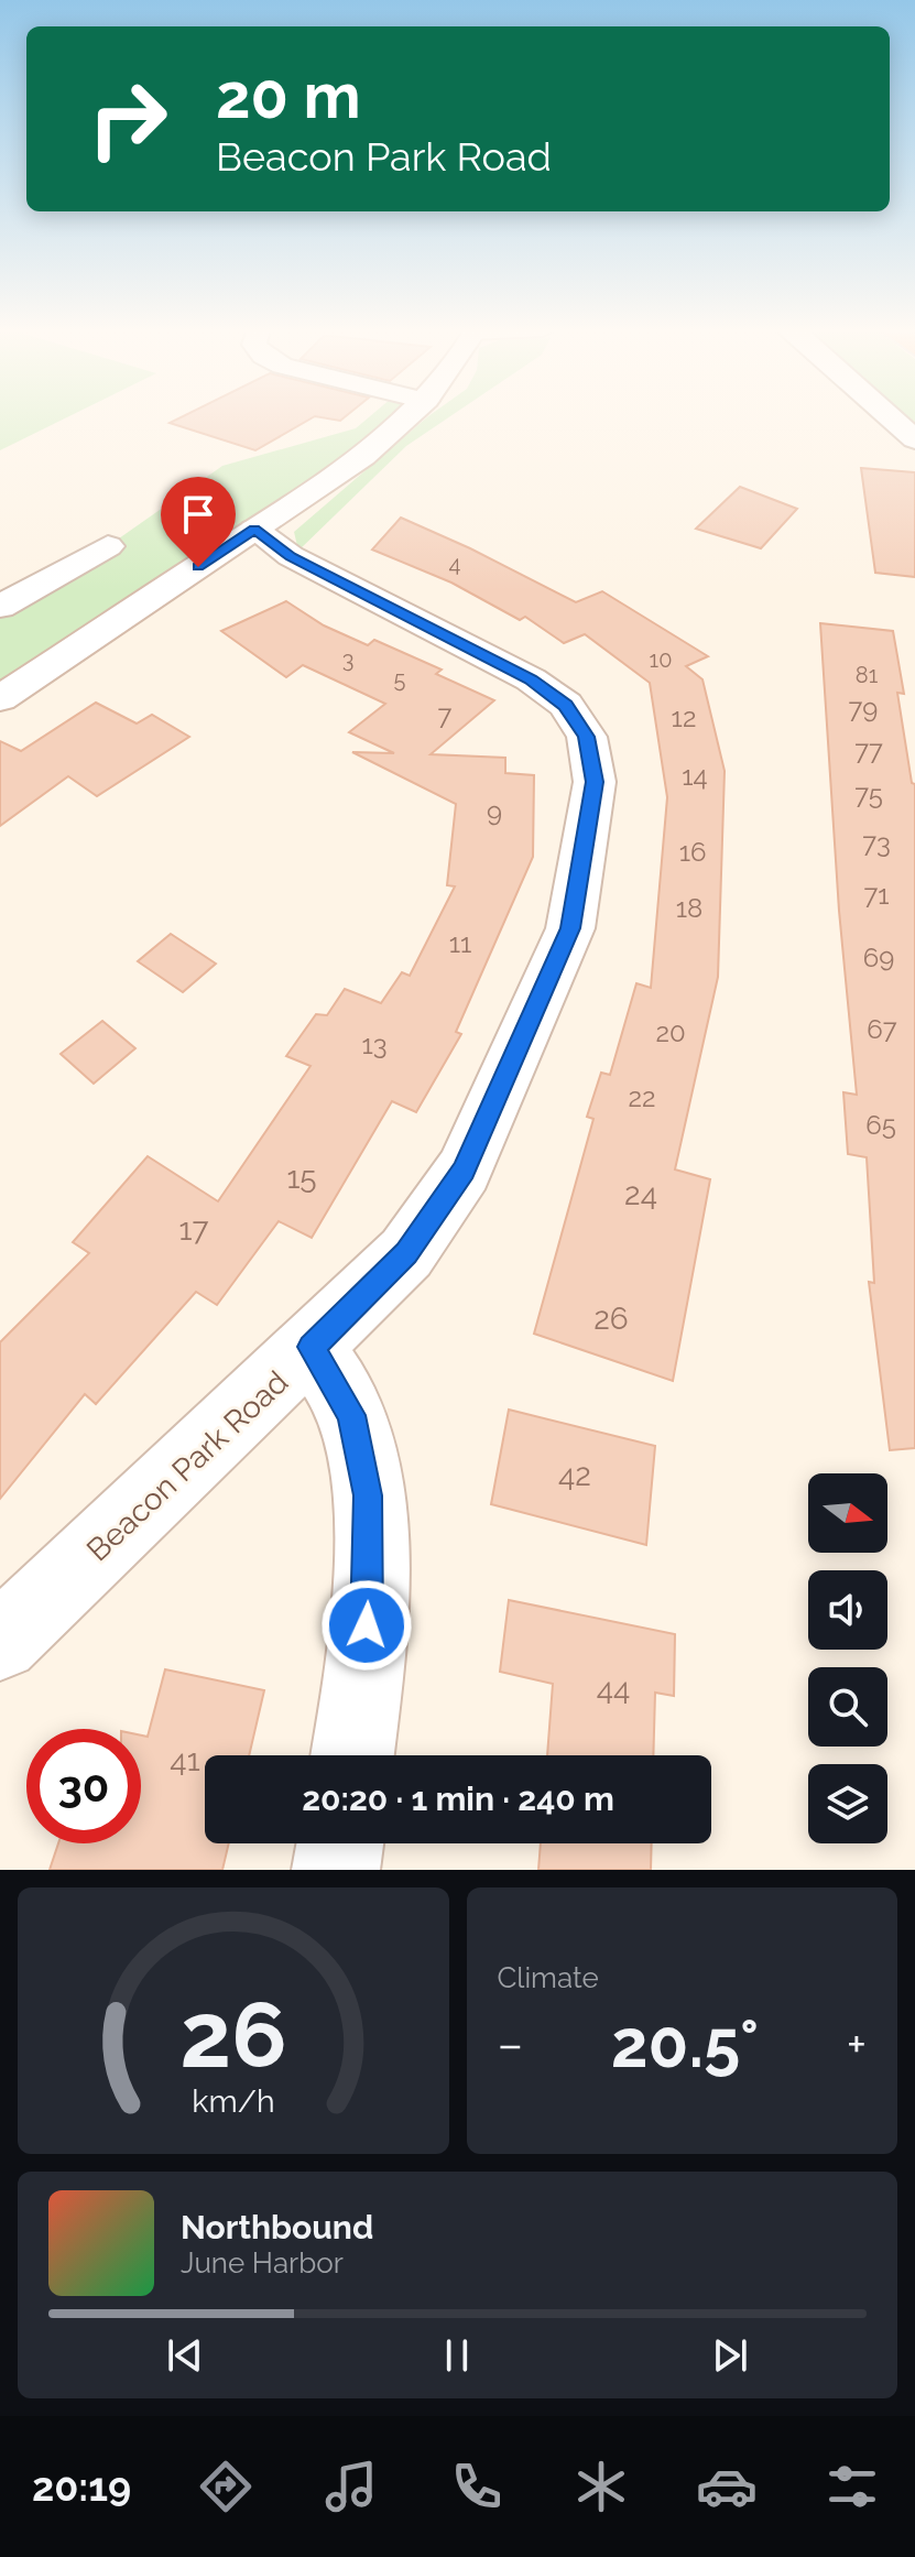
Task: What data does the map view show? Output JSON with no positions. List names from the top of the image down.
{
  "streets": {
    "street": ["Beacon Park Road"]
  },
  "house_numbers": [
    "4",
    "3",
    "10",
    "81",
    "5",
    "79",
    "7",
    "12",
    "77",
    "14",
    "75",
    "9",
    "73",
    "16",
    "71",
    "18",
    "11",
    "69",
    "67",
    "20",
    "13",
    "22",
    "65",
    "15",
    "24",
    "17",
    "26",
    "42",
    "44",
    "41"
  ],
  "north": "right",
  "page": {
    "turn": ["20 m", "Beacon Park Road"],
    "limit": "30",
    "trip": "20:20 · 1 min · 240 m",
    "tile": "Climate",
    "heat": ["−", "20.5°", "+"],
    "song": ["Northbound", "June Harbor"],
    "tabs": "20:19",
    "gauge": ["26", "km/h"]
  }
}
